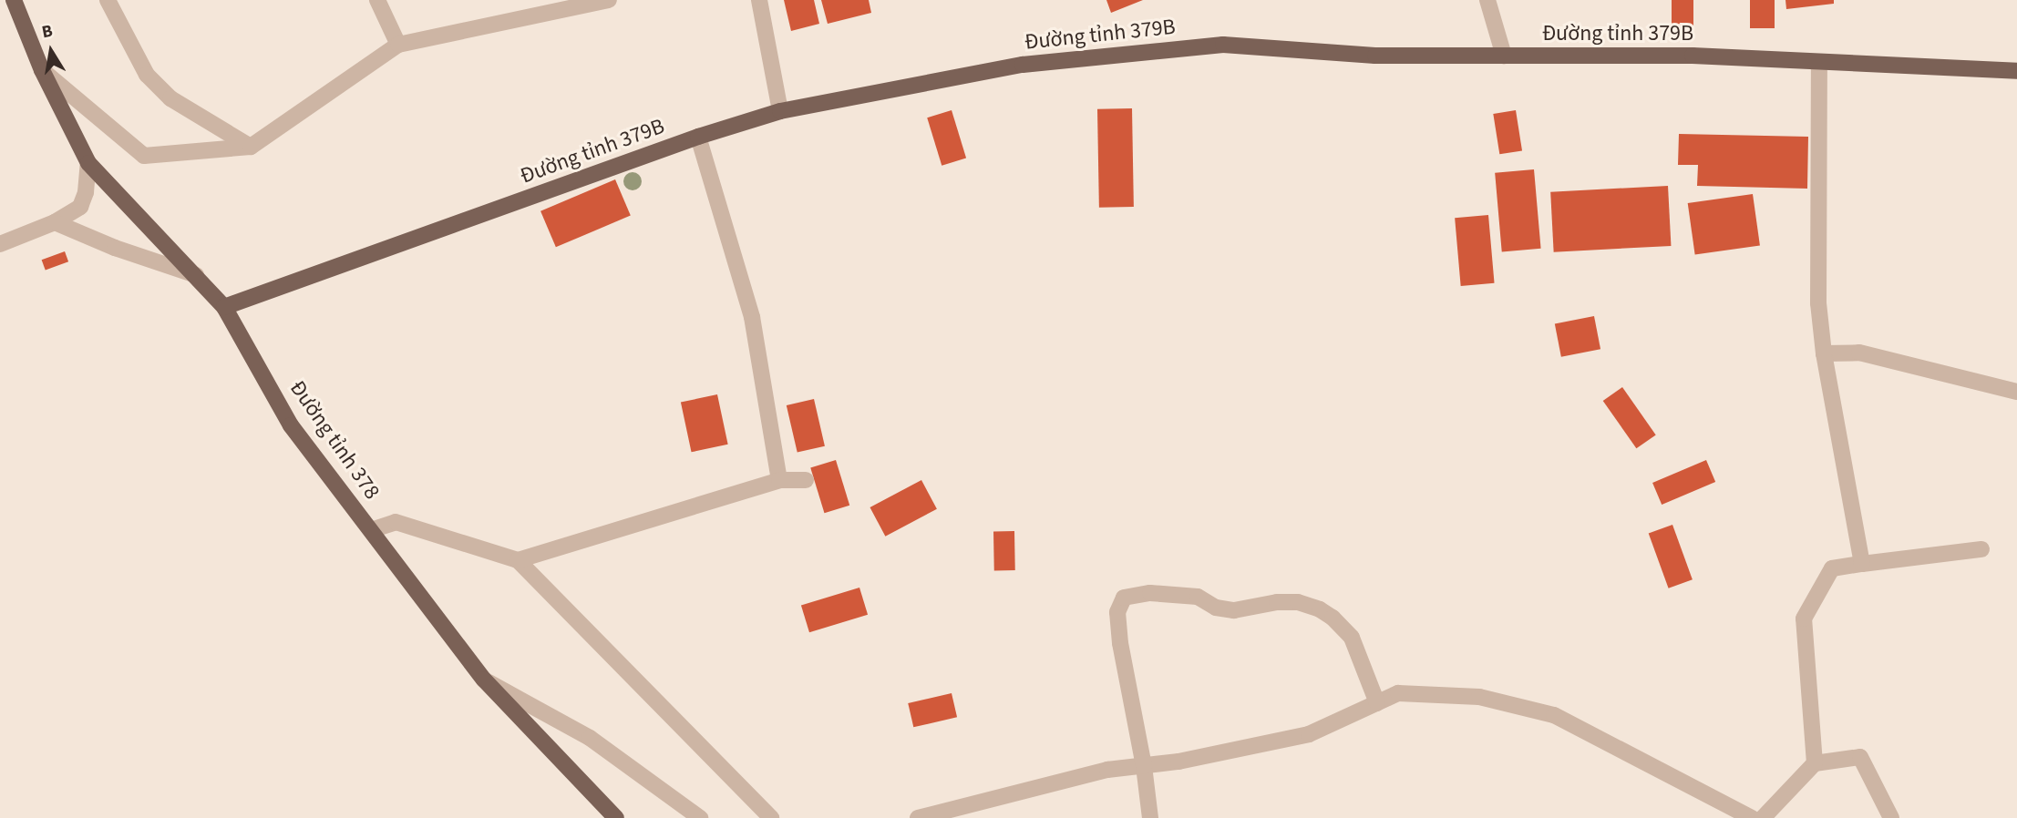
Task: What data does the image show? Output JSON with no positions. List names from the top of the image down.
{
  "streets": {
    "main road": ["Đường tỉnh 379B", "Đường tỉnh 378"]
  },
  "crossings": [
    ["Đường tỉnh 379B", "Đường tỉnh 378"]
  ],
  "north": "top"
}
